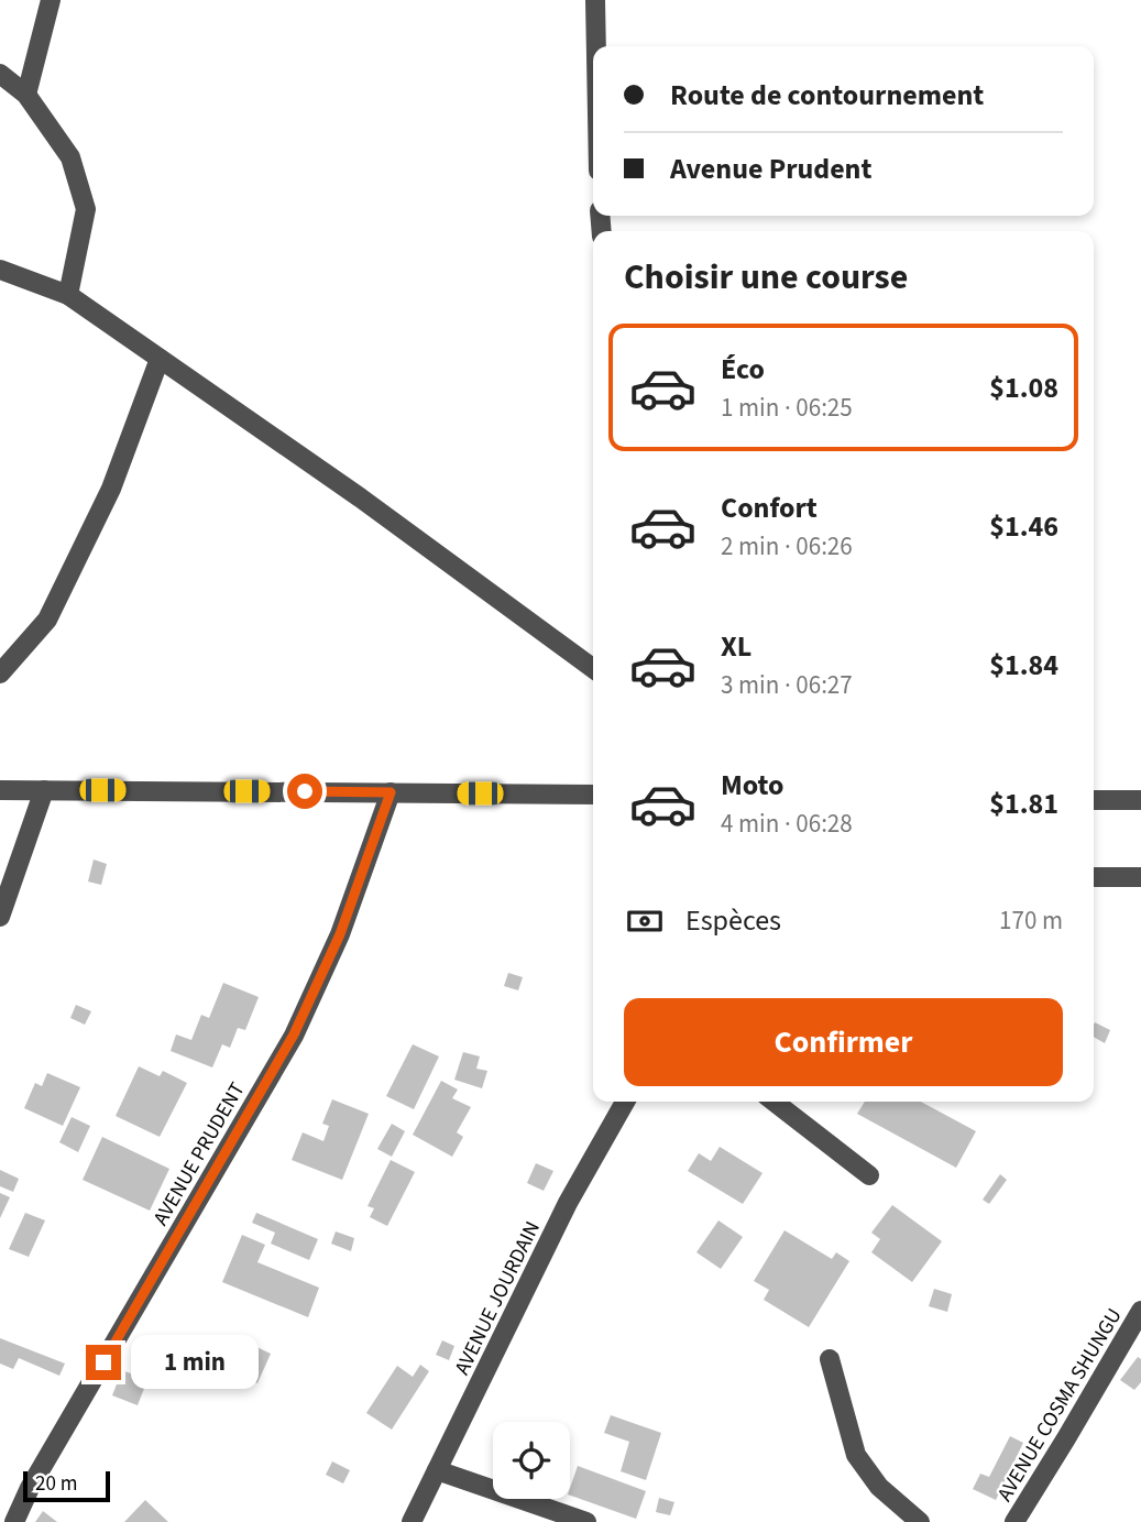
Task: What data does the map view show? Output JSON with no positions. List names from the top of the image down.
{
  "streets": {
    "street": ["AVENUE PRUDENT", "AVENUE JOURDAIN", "AVENUE COSMA SHUNGU"]
  },
  "scale_bar": "20 m",
  "page": {
    "banner": ["Route de contournement", "Avenue Prudent"],
    "heading": "Choisir une course",
    "list": [
      {
        "name": "Éco",
        "note": "1 min · 06:25",
        "value": "$1.08"
      },
      {
        "name": "Confort",
        "note": "2 min · 06:26",
        "value": "$1.46"
      },
      {
        "name": "XL",
        "note": "3 min · 06:27",
        "value": "$1.84"
      },
      {
        "name": "Moto",
        "note": "4 min · 06:28",
        "value": "$1.81"
      }
    ],
    "pay": ["Espèces", "170 m"],
    "buttons": "Confirmer",
    "bubble": "1 min",
    "scale": "20 m"
  }
}
